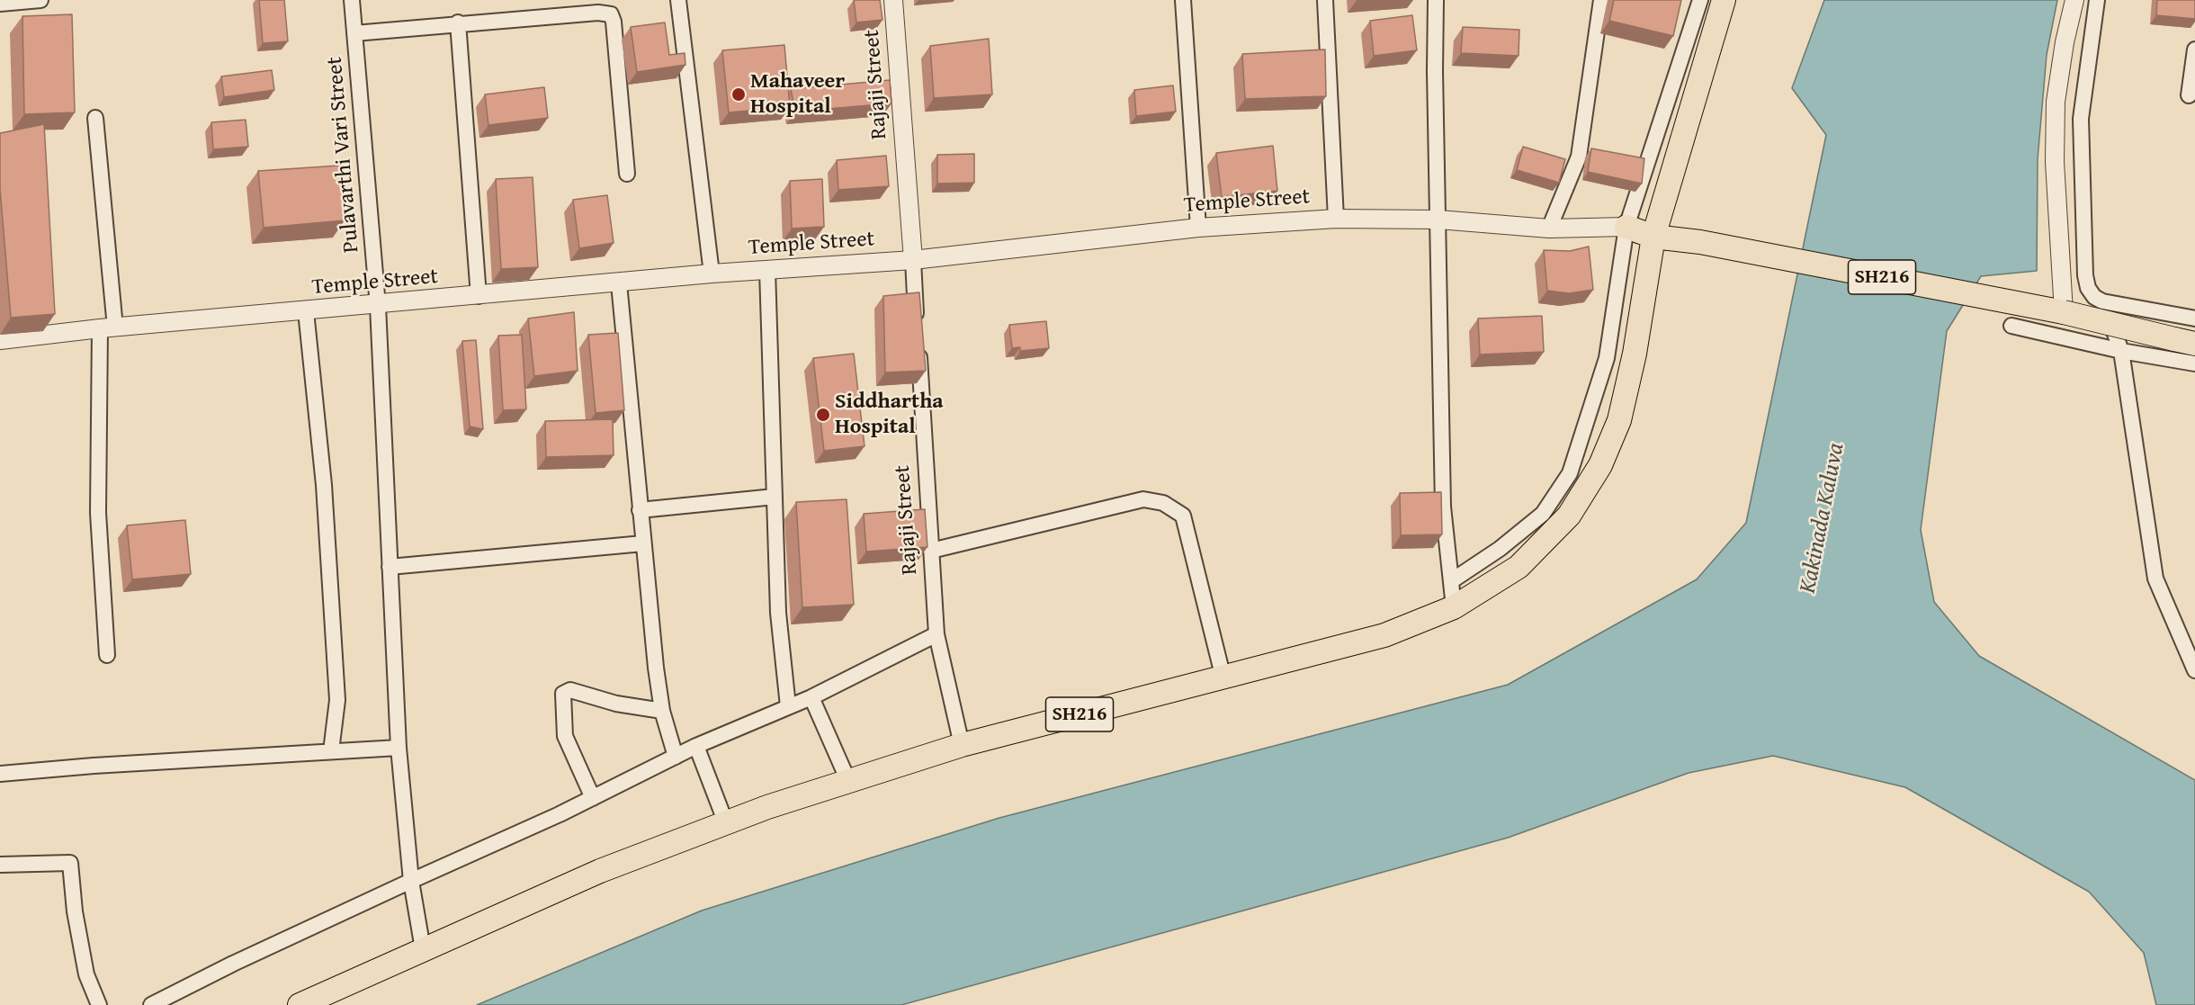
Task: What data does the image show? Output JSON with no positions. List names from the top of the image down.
{
  "streets": {
    "main road": ["SH216"],
    "street": ["Rajaji Street", "Pulavarthi Vari Street", "Temple Street"]
  },
  "crossings": [
    ["Rajaji Street", "Temple Street"],
    ["Rajaji Street", "SH216"],
    ["Pulavarthi Vari Street", "Temple Street"],
    ["Pulavarthi Vari Street", "SH216"]
  ],
  "water": ["Kakinada Kaluva"],
  "places": ["Mahaveer Hospital", "Siddhartha Hospital"]
}
